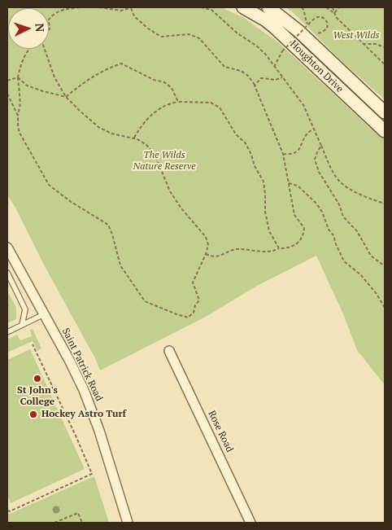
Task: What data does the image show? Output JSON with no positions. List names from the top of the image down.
{
  "streets": {
    "main road": ["Houghton Drive"],
    "street": ["Saint Patrick Road", "Rose Road"]
  },
  "parks": ["West Wilds", "The Wilds Nature Reserve"],
  "places": ["St John's College", "Hockey Astro Turf"],
  "north": "right"
}
